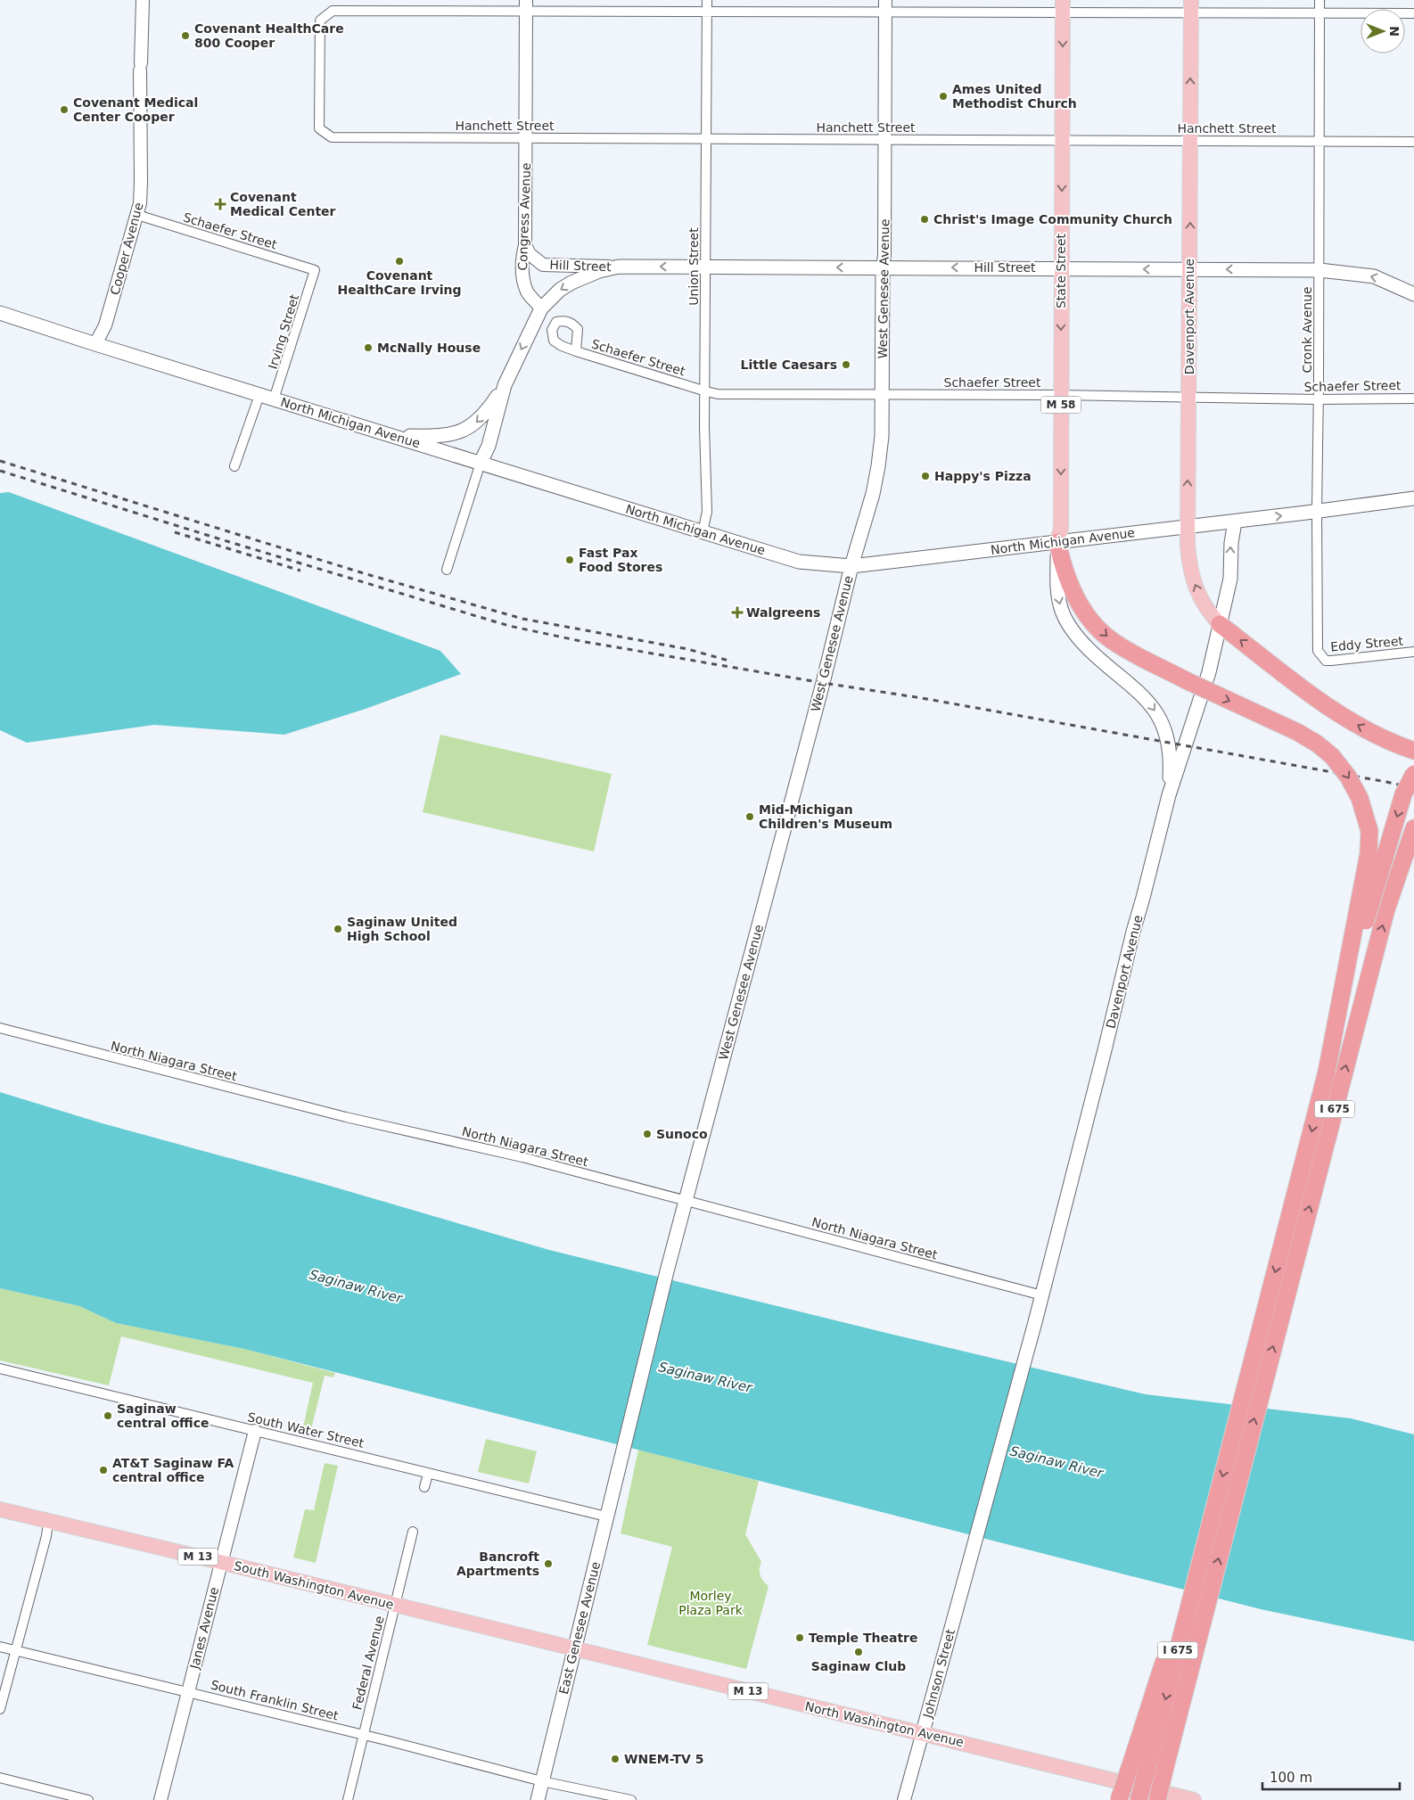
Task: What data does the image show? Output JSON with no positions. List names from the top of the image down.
{
  "streets": {
    "highway": ["I 675"],
    "main road": [
      "Hill Street",
      "State Street",
      "West Genesee Avenue",
      "Davenport Avenue",
      "M 58",
      "North Michigan Avenue",
      "M 13",
      "South Washington Avenue",
      "East Genesee Avenue",
      "Johnson Street",
      "North Washington Avenue"
    ],
    "street": [
      "Hanchett Street",
      "Congress Avenue",
      "Schaefer Street",
      "Cooper Avenue",
      "Union Street",
      "Cronk Avenue",
      "Irving Street",
      "Eddy Street",
      "North Niagara Street",
      "South Water Street",
      "Janes Avenue",
      "Federal Avenue",
      "South Franklin Street"
    ]
  },
  "crossings": [
    ["Hanchett Street", "Congress Avenue"],
    ["Hanchett Street", "Union Street"],
    ["Hanchett Street", "State Street"],
    ["Hanchett Street", "West Genesee Avenue"],
    ["Hanchett Street", "Davenport Avenue"],
    ["Hanchett Street", "Cronk Avenue"],
    ["Congress Avenue", "Hill Street"],
    ["Schaefer Street", "Cooper Avenue"],
    ["Schaefer Street", "Union Street"],
    ["Schaefer Street", "State Street"],
    ["Schaefer Street", "West Genesee Avenue"],
    ["Schaefer Street", "Davenport Avenue"],
    ["Schaefer Street", "Cronk Avenue"],
    ["Schaefer Street", "Irving Street"],
    ["Cooper Avenue", "North Michigan Avenue"],
    ["Hill Street", "Union Street"],
    ["Hill Street", "State Street"],
    ["Hill Street", "West Genesee Avenue"],
    ["Hill Street", "Davenport Avenue"],
    ["Hill Street", "Cronk Avenue"],
    ["Union Street", "North Michigan Avenue"],
    ["State Street", "North Michigan Avenue"],
    ["West Genesee Avenue", "North Michigan Avenue"],
    ["West Genesee Avenue", "North Niagara Street"],
    ["West Genesee Avenue", "East Genesee Avenue"],
    ["Davenport Avenue", "North Michigan Avenue"],
    ["Davenport Avenue", "North Niagara Street"],
    ["Davenport Avenue", "Johnson Street"],
    ["Cronk Avenue", "North Michigan Avenue"],
    ["Cronk Avenue", "Eddy Street"],
    ["Irving Street", "North Michigan Avenue"],
    ["South Water Street", "Janes Avenue"],
    ["South Water Street", "East Genesee Avenue"],
    ["South Washington Avenue", "Janes Avenue"],
    ["South Washington Avenue", "East Genesee Avenue"],
    ["South Washington Avenue", "Federal Avenue"],
    ["South Washington Avenue", "North Washington Avenue"],
    ["Janes Avenue", "South Franklin Street"],
    ["East Genesee Avenue", "South Franklin Street"],
    ["East Genesee Avenue", "North Washington Avenue"],
    ["Federal Avenue", "South Franklin Street"],
    ["Johnson Street", "North Washington Avenue"]
  ],
  "one_way": ["Hill Street", "State Street", "Davenport Avenue"],
  "water": ["Saginaw River"],
  "parks": ["Morley Plaza Park"],
  "places": {
    "other": [
      "Covenant HealthCare 800 Cooper",
      "Ames United Methodist Church",
      "Covenant Medical Center Cooper",
      "Christ's Image Community Church",
      "Covenant HealthCare Irving",
      "McNally House",
      "Little Caesars",
      "Happy's Pizza",
      "Fast Pax Food Stores",
      "Mid-Michigan Children's Museum",
      "Saginaw United High School",
      "Sunoco",
      "Saginaw central office",
      "AT&T Saginaw FA central office",
      "Bancroft Apartments",
      "Temple Theatre",
      "Saginaw Club",
      "WNEM-TV 5"
    ],
    "health": ["Covenant Medical Center", "Walgreens"]
  },
  "scale_bar": "100 m",
  "north": "right"
}
